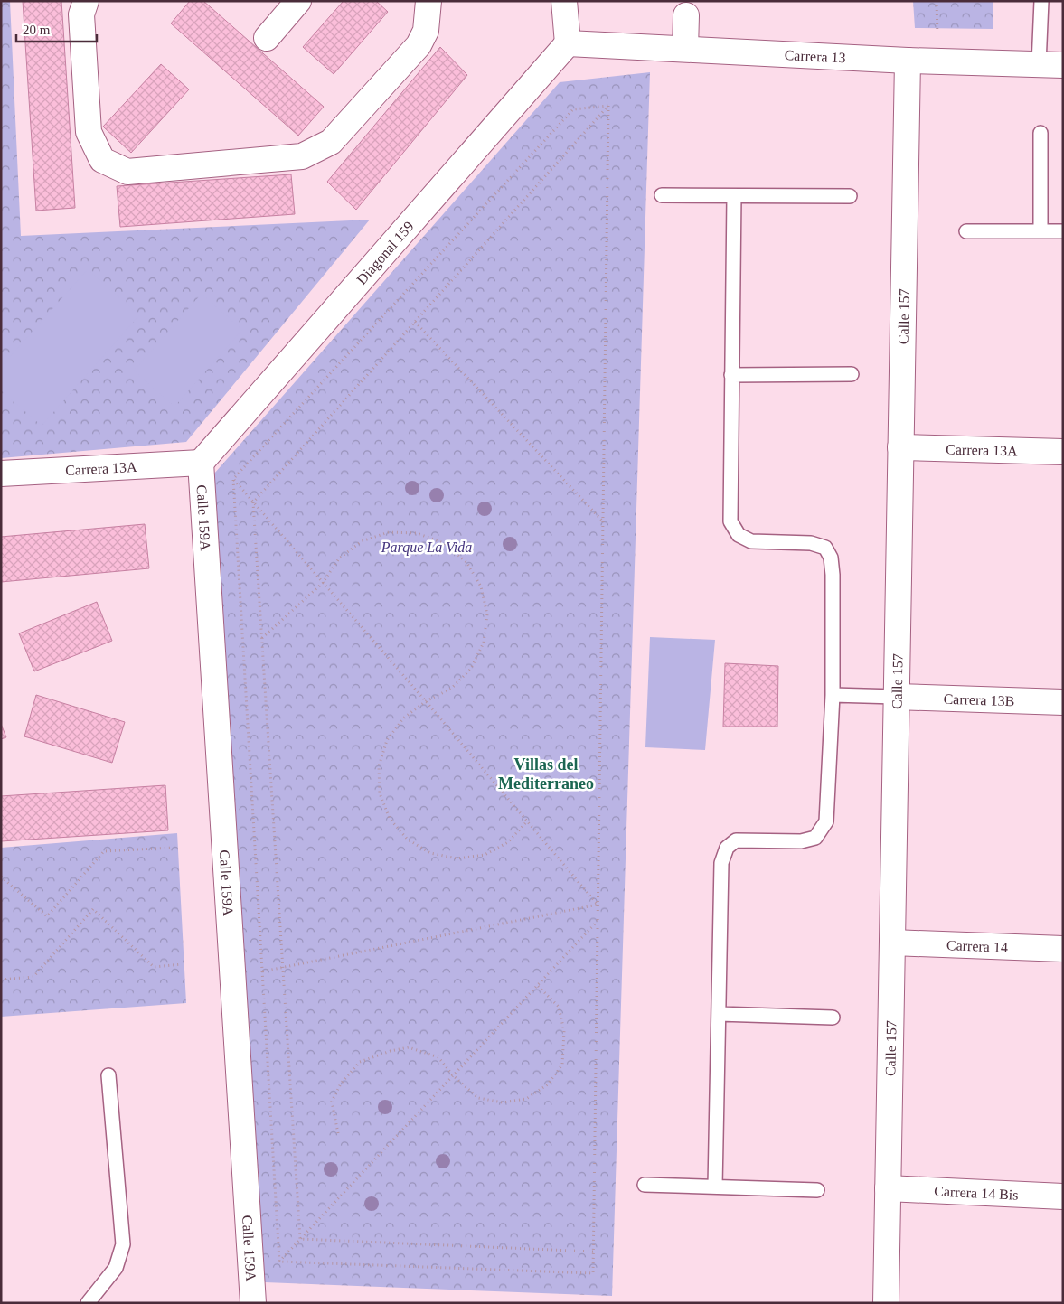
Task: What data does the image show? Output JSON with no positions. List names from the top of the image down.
{
  "streets": {
    "street": [
      "Carrera 13",
      "Diagonal 159",
      "Calle 157",
      "Carrera 13A",
      "Calle 159A",
      "Carrera 13B",
      "Carrera 14",
      "Carrera 14 Bis"
    ]
  },
  "crossings": [
    ["Carrera 13", "Diagonal 159"],
    ["Carrera 13", "Calle 157"],
    ["Diagonal 159", "Carrera 13A"],
    ["Diagonal 159", "Calle 159A"],
    ["Calle 157", "Carrera 13A"],
    ["Calle 157", "Carrera 13B"],
    ["Calle 157", "Carrera 14"],
    ["Calle 157", "Carrera 14 Bis"],
    ["Carrera 13A", "Calle 159A"]
  ],
  "districts": ["Villas del Mediterraneo"],
  "parks": ["Parque La Vida"],
  "scale_bar": "20 m"
}
